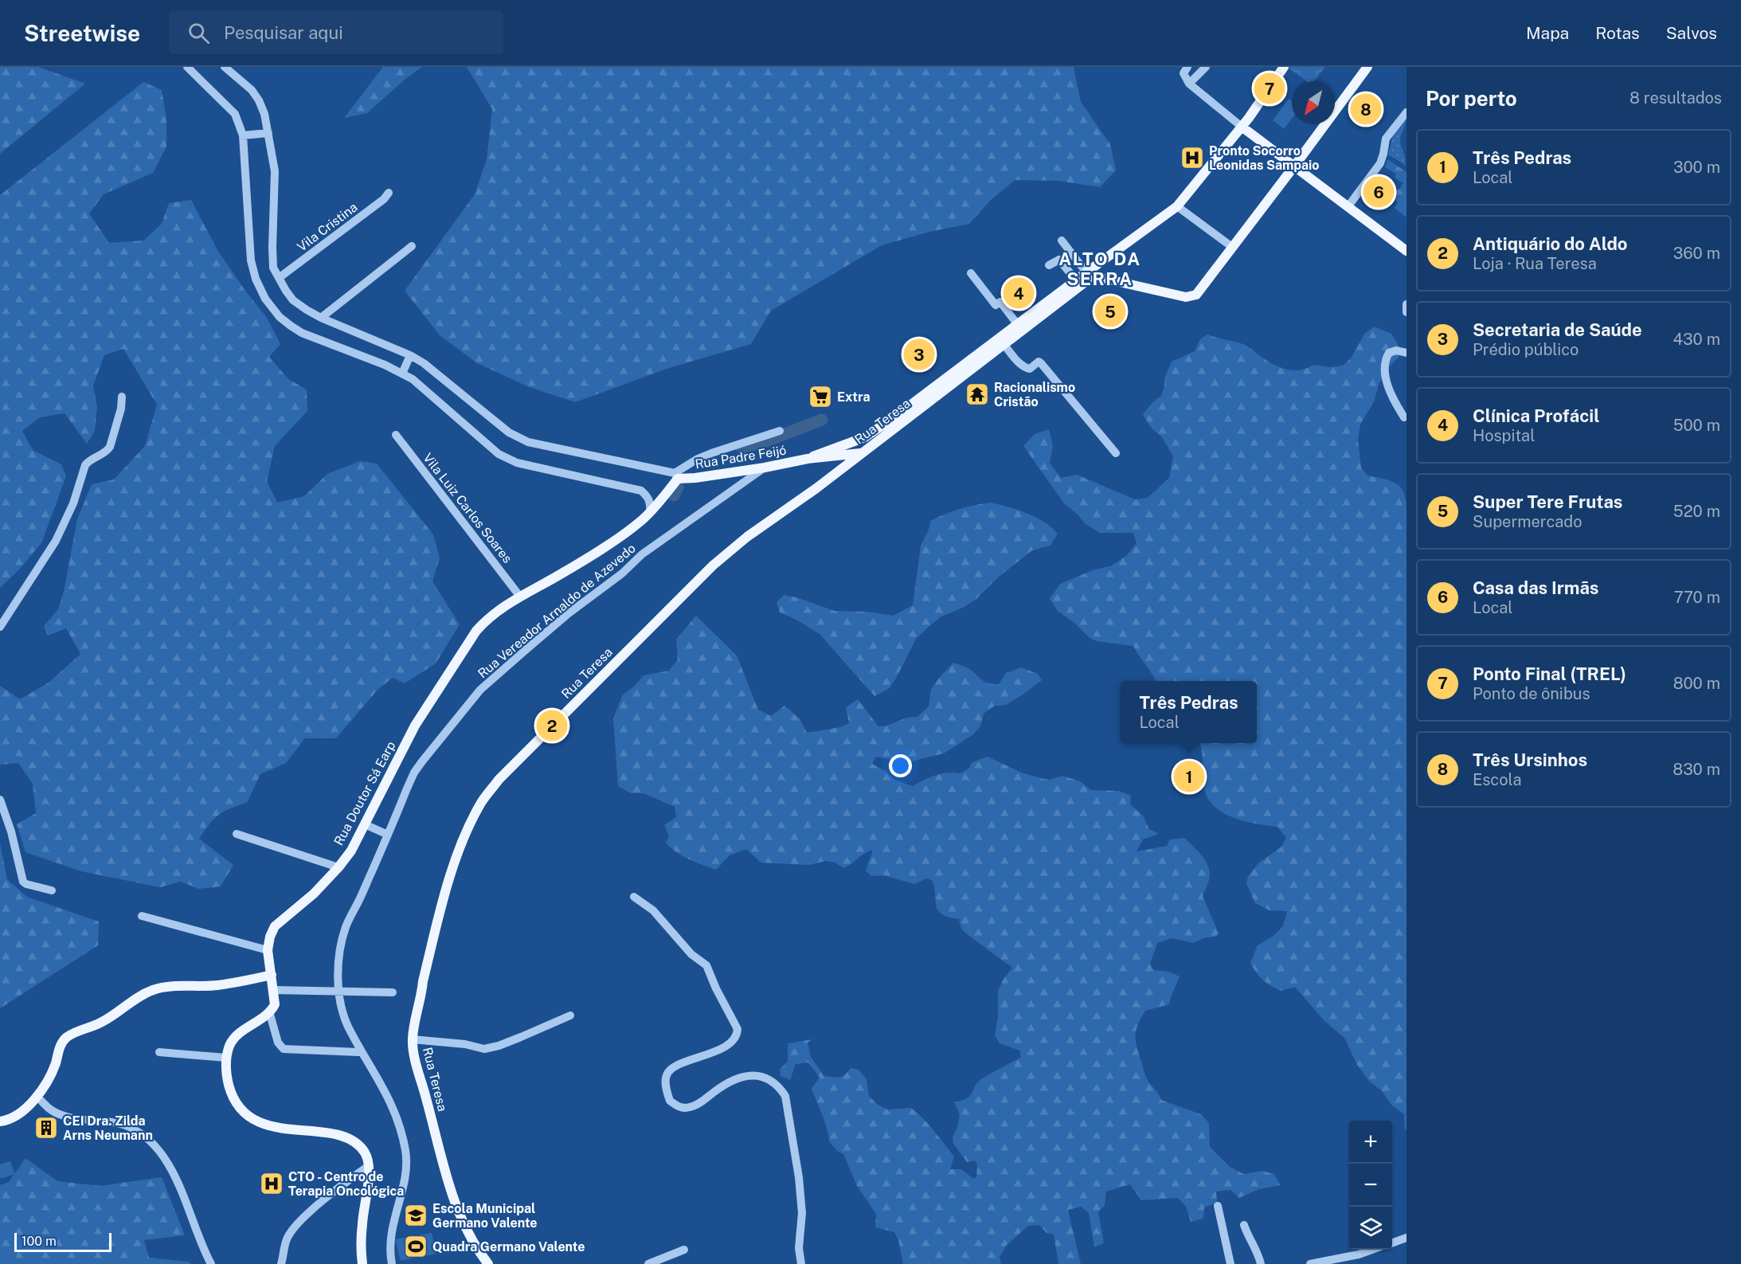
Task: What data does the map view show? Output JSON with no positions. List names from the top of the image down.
{
  "streets": {
    "main road": ["Rua Teresa", "Rua Padre Feijó", "Rua Doutor Sá Earp"],
    "street": ["Vila Cristina", "Vila Luiz Carlos Soares", "Rua Vereador Arnaldo de Azevedo"]
  },
  "crossings": [
    ["Rua Teresa", "Rua Padre Feijó"],
    ["Rua Padre Feijó", "Rua Vereador Arnaldo de Azevedo"],
    ["Rua Padre Feijó", "Rua Doutor Sá Earp"],
    ["Vila Luiz Carlos Soares", "Rua Doutor Sá Earp"]
  ],
  "districts": ["ALTO DA SERRA"],
  "places": {
    "hospital": ["Pronto Socorro Leonidas Sampaio", "CTO - Centro de Terapia Oncológica"],
    "temple": ["Racionalismo Cristão"],
    "supermarket": ["Extra"],
    "building": ["CEI Dra. Zilda Arns Neumann"],
    "school or university": ["Escola Municipal Germano Valente"],
    "sports": ["Quadra Germano Valente"]
  },
  "scale_bar": "100 m",
  "north": "bottom left",
  "page": {
    "header": "Streetwise",
    "search": "Pesquisar aqui",
    "nav": ["Mapa", "Rotas", "Salvos"],
    "heading": ["Por perto", "8 resultados"],
    "pins": [
      "7",
      "8",
      "6",
      "4",
      "5",
      "3",
      "2",
      "1"
    ],
    "list": [
      {
        "mark": "1",
        "name": "Três Pedras",
        "note": "Local",
        "value": "300 m"
      },
      {
        "mark": "2",
        "name": "Antiquário do Aldo",
        "note": "Loja · Rua Teresa",
        "value": "360 m"
      },
      {
        "mark": "3",
        "name": "Secretaria de Saúde",
        "note": "Prédio público",
        "value": "430 m"
      },
      {
        "mark": "4",
        "name": "Clínica Profácil",
        "note": "Hospital",
        "value": "500 m"
      },
      {
        "mark": "5",
        "name": "Super Tere Frutas",
        "note": "Supermercado",
        "value": "520 m"
      },
      {
        "mark": "6",
        "name": "Casa das Irmãs",
        "note": "Local",
        "value": "770 m"
      },
      {
        "mark": "7",
        "name": "Ponto Final (TREL)",
        "note": "Ponto de ônibus",
        "value": "800 m"
      },
      {
        "mark": "8",
        "name": "Três Ursinhos",
        "note": "Escola",
        "value": "830 m"
      }
    ],
    "popup": ["Três Pedras", "Local"],
    "map_buttons": ["+", "−"],
    "scale": "100 m"
  }
}
